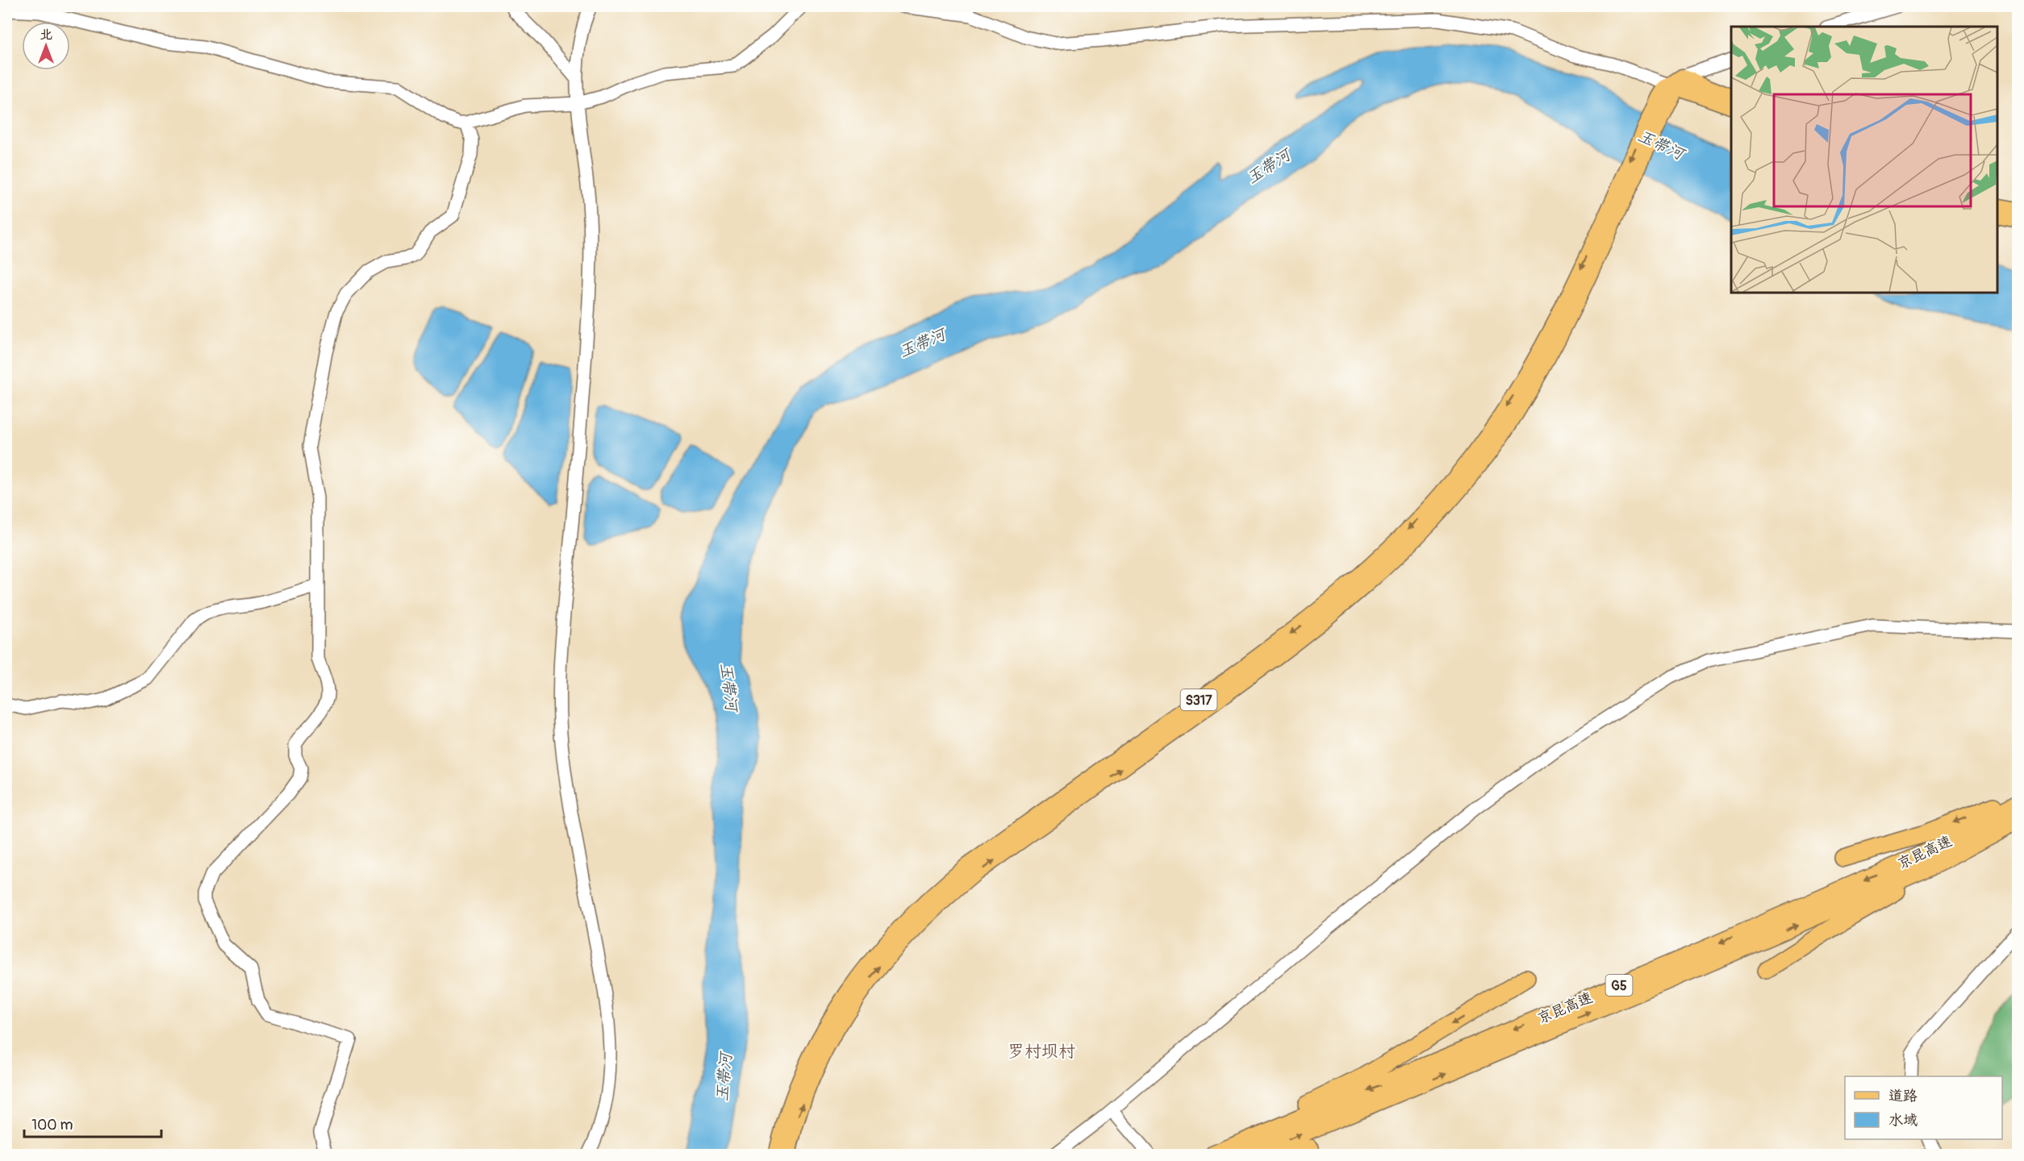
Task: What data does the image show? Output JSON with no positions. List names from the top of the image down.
{
  "streets": {
    "highway": ["京昆高速", "G5"],
    "main road": ["S317"]
  },
  "districts": ["罗村坝村"],
  "water": ["玉带河"],
  "legend": ["道路", "水域"],
  "scale_bar": "100 m",
  "north": "top"
}
